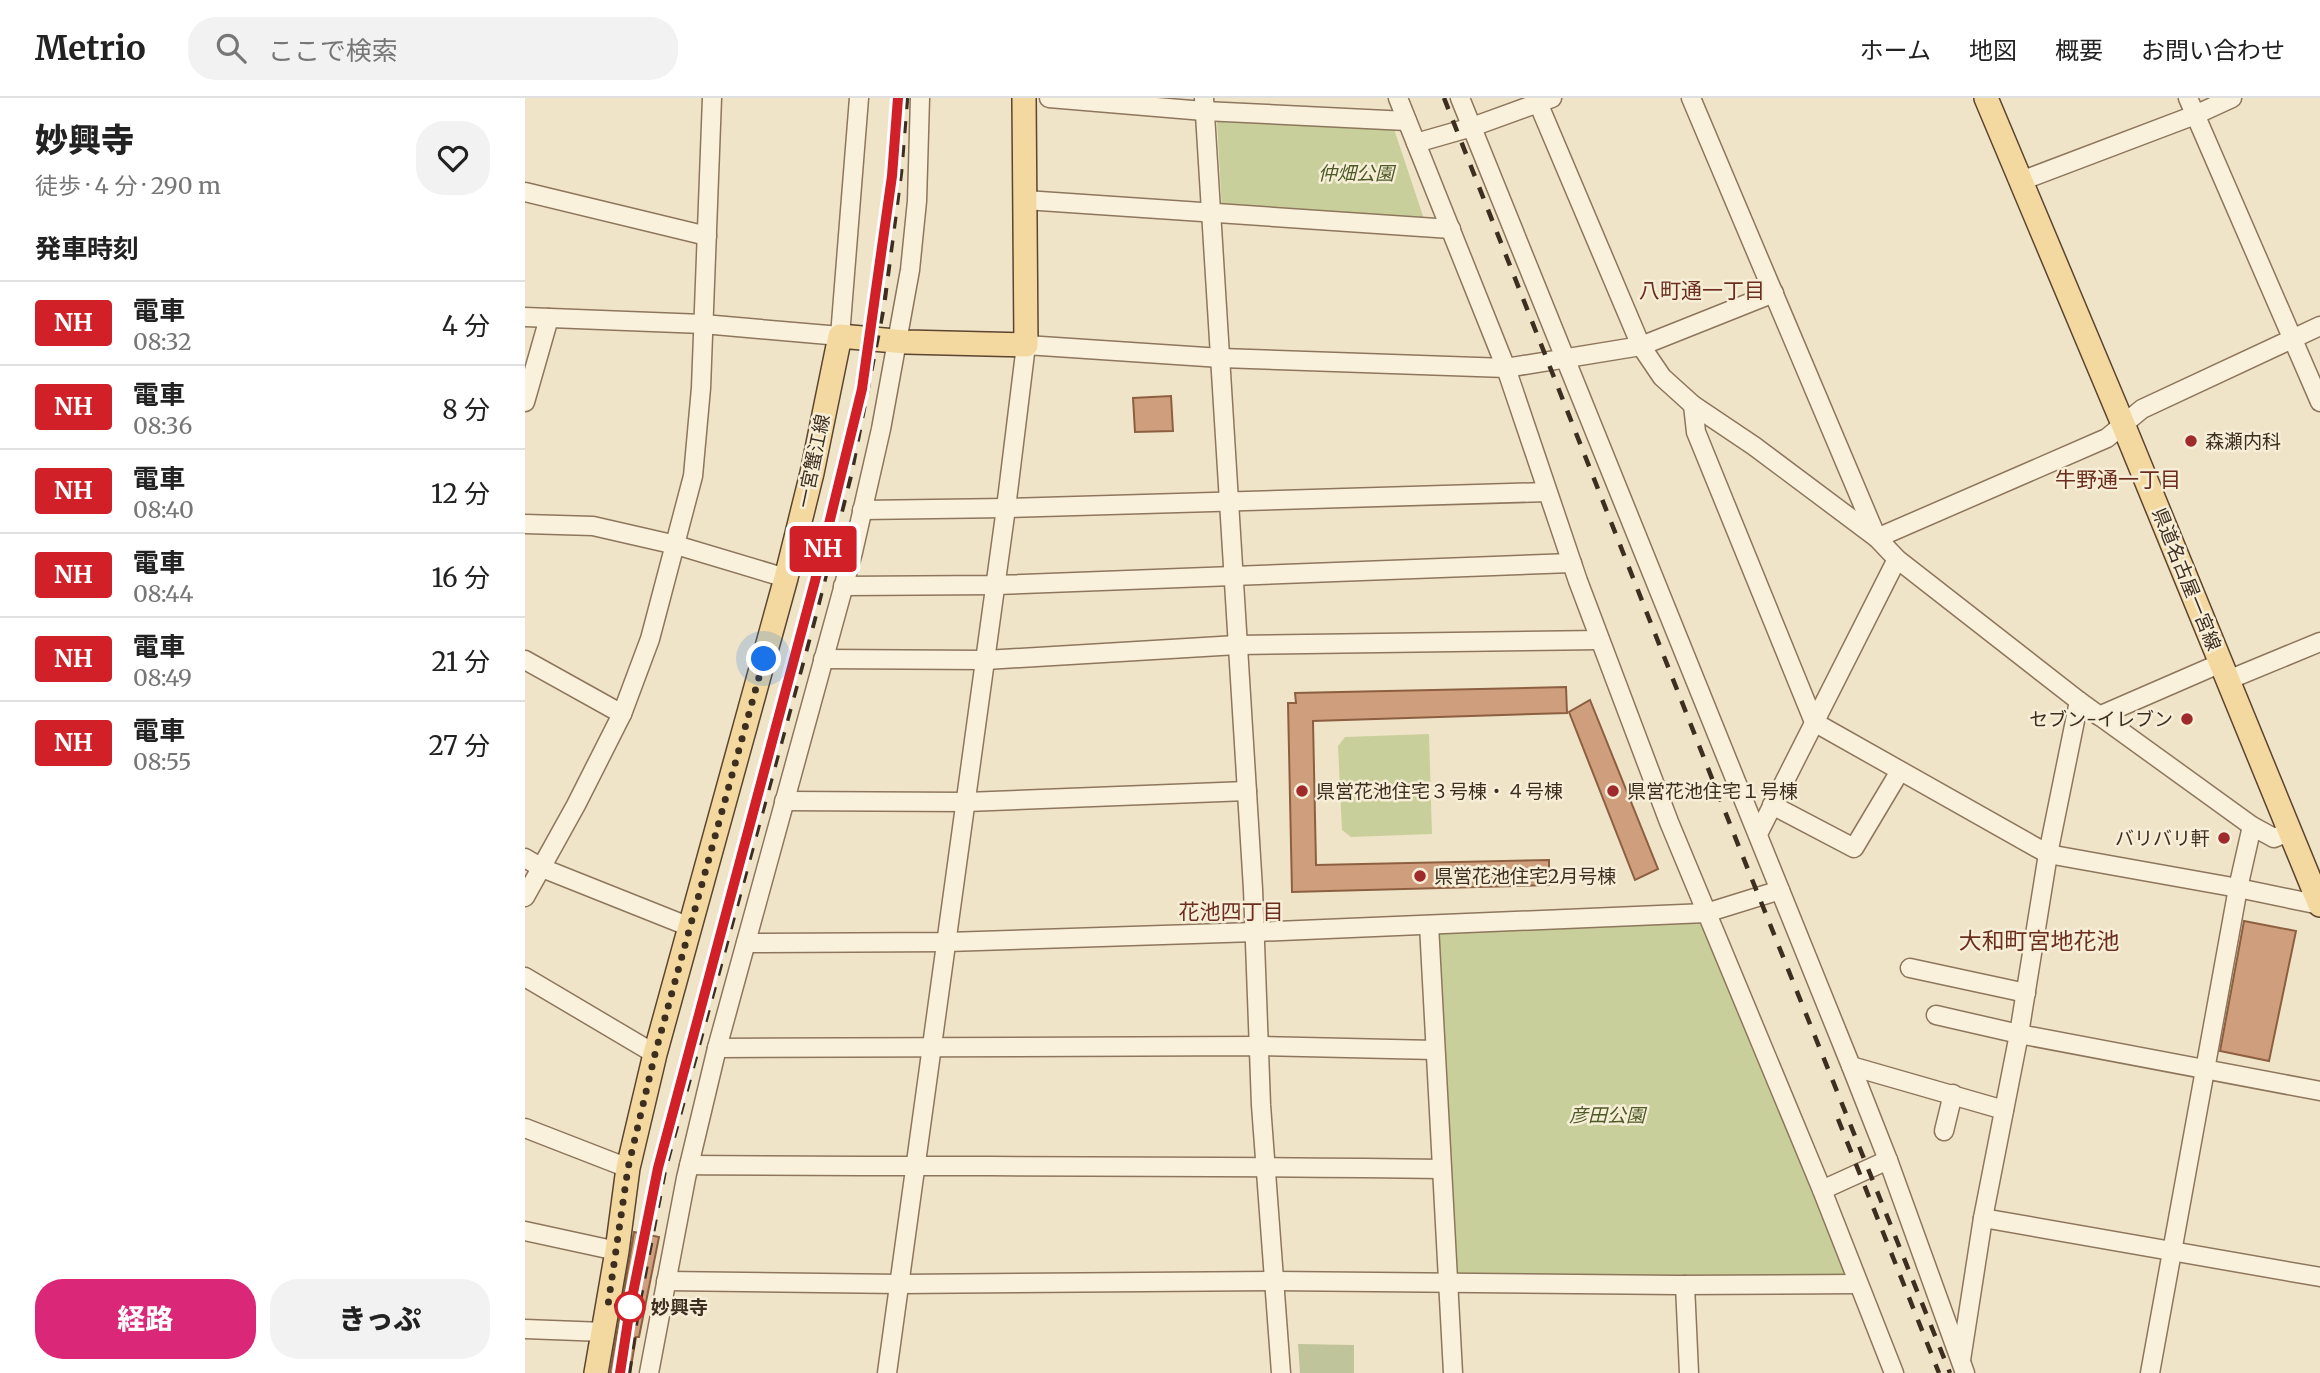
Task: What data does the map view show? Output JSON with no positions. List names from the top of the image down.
{
  "streets": {
    "main road": ["一宮蟹江線", "県道名古屋一宮線"]
  },
  "districts": [
    "八町通一丁目",
    "牛野通一丁目",
    "花池四丁目",
    "大和町宮地花池"
  ],
  "parks": ["仲畑公園", "彦田公園"],
  "places": [
    "森瀬内科",
    "セブン-イレブン",
    "県営花池住宅３号棟・４号棟",
    "県営花池住宅１号棟",
    "バリバリ軒",
    "県営花池住宅2月号棟",
    "妙興寺"
  ],
  "page": {
    "header": "Metrio",
    "search": "ここで検索",
    "nav": [
      "ホーム",
      "地図",
      "概要",
      "お問い合わせ"
    ],
    "heading": [
      ["妙興寺", "徒歩 · 4 分 · 290 m"],
      "発車時刻"
    ],
    "on_map": "NH",
    "list": [
      {
        "mark": "NH",
        "name": "電車",
        "note": "08:32",
        "value": "4 分"
      },
      {
        "mark": "NH",
        "name": "電車",
        "note": "08:36",
        "value": "8 分"
      },
      {
        "mark": "NH",
        "name": "電車",
        "note": "08:40",
        "value": "12 分"
      },
      {
        "mark": "NH",
        "name": "電車",
        "note": "08:44",
        "value": "16 分"
      },
      {
        "mark": "NH",
        "name": "電車",
        "note": "08:49",
        "value": "21 分"
      },
      {
        "mark": "NH",
        "name": "電車",
        "note": "08:55",
        "value": "27 分"
      }
    ],
    "buttons": ["経路", "きっぷ"]
  }
}
